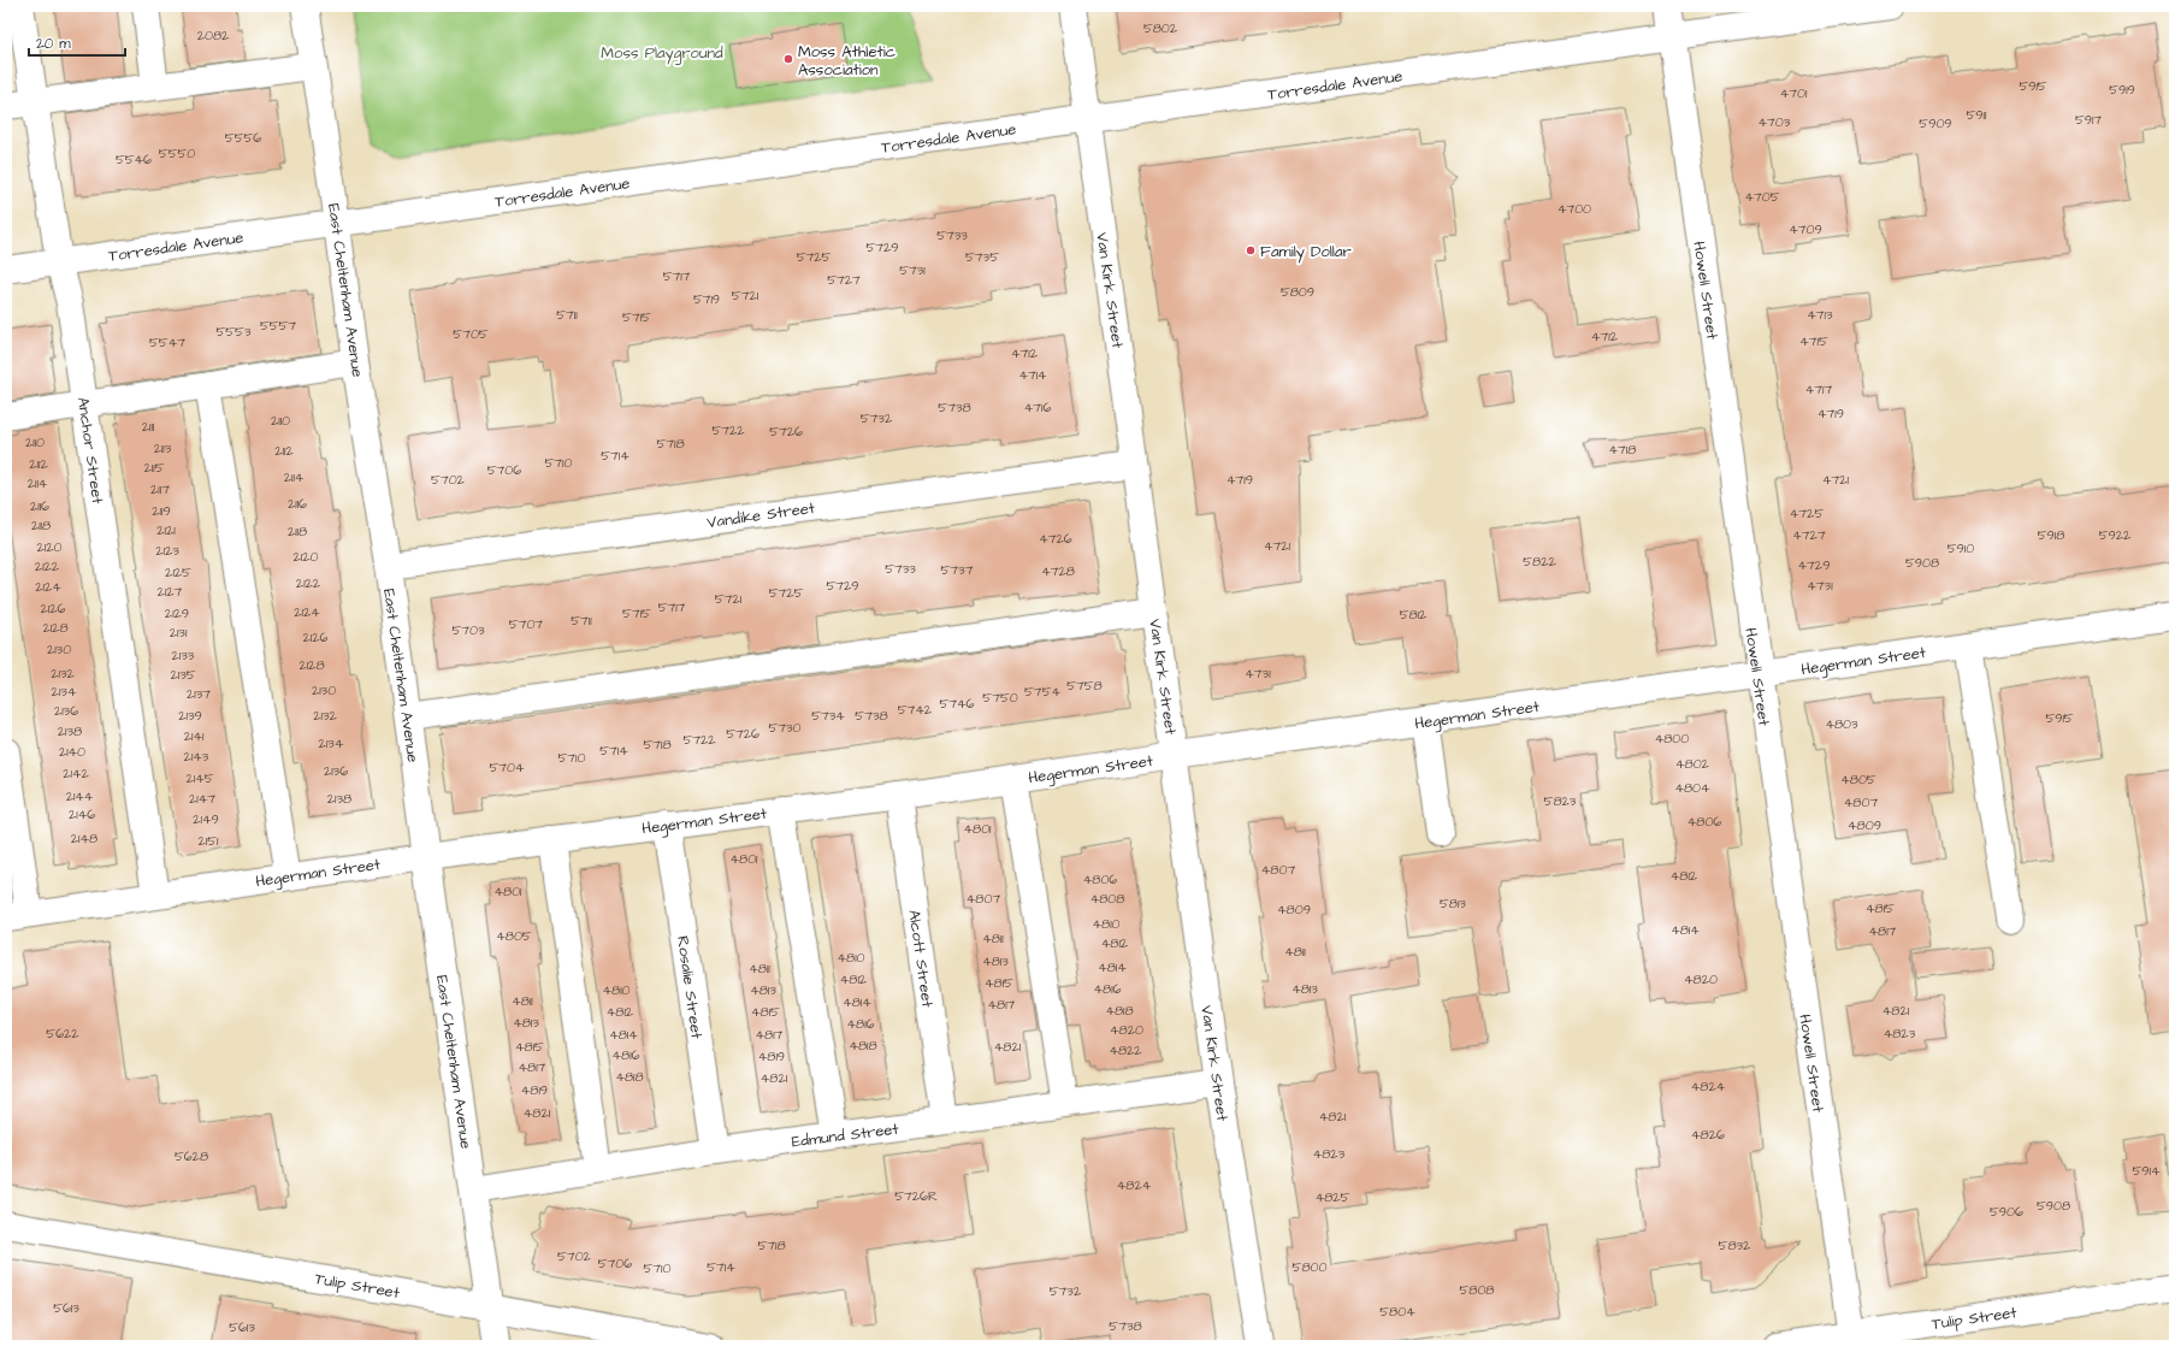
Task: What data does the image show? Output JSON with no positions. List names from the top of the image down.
{
  "streets": {
    "street": [
      "Torresdale Avenue",
      "East Cheltenham Avenue",
      "Van Kirk Street",
      "Howell Street",
      "Anchor Street",
      "Vandike Street",
      "Hegerman Street",
      "Alcott Street",
      "Rosalie Street",
      "Edmund Street",
      "Tulip Street"
    ]
  },
  "crossings": [
    ["Torresdale Avenue", "East Cheltenham Avenue"],
    ["Torresdale Avenue", "Van Kirk Street"],
    ["Torresdale Avenue", "Howell Street"],
    ["Torresdale Avenue", "Anchor Street"],
    ["East Cheltenham Avenue", "Vandike Street"],
    ["East Cheltenham Avenue", "Hegerman Street"],
    ["East Cheltenham Avenue", "Edmund Street"],
    ["East Cheltenham Avenue", "Tulip Street"],
    ["Van Kirk Street", "Vandike Street"],
    ["Van Kirk Street", "Hegerman Street"],
    ["Van Kirk Street", "Edmund Street"],
    ["Howell Street", "Hegerman Street"],
    ["Howell Street", "Tulip Street"],
    ["Anchor Street", "Hegerman Street"],
    ["Hegerman Street", "Alcott Street"],
    ["Hegerman Street", "Rosalie Street"],
    ["Alcott Street", "Edmund Street"],
    ["Rosalie Street", "Edmund Street"]
  ],
  "parks": ["Moss Playground"],
  "places": ["Moss Athletic Association", "Family Dollar"],
  "house_numbers": [
    "5802",
    "2082",
    "5915",
    "5919",
    "4701",
    "5911",
    "5917",
    "4703",
    "5909",
    "5556",
    "5550",
    "5546",
    "4705",
    "4700",
    "4709",
    "5733",
    "5729",
    "5725",
    "5735",
    "5731",
    "5717",
    "5727",
    "5809",
    "5721",
    "5719",
    "5711",
    "4713",
    "5715",
    "5557",
    "5553",
    "5705",
    "4712",
    "4715",
    "5547",
    "4712",
    "4714",
    "4717",
    "5738",
    "4716",
    "4719",
    "5732",
    "2110",
    "2111",
    "5722",
    "5726",
    "2110",
    "5718",
    "2113",
    "4718",
    "2112",
    "5714",
    "5710",
    "2112",
    "2115",
    "5706",
    "2114",
    "5702",
    "4719",
    "4721",
    "2114",
    "2117",
    "2116",
    "2116",
    "2119",
    "4725",
    "2118",
    "2121",
    "2118",
    "4727",
    "5918",
    "5922",
    "4726",
    "4721",
    "2120",
    "5910",
    "2123",
    "2120",
    "5822",
    "5908",
    "4729",
    "2122",
    "5733",
    "5737",
    "4728",
    "2125",
    "2122",
    "5729",
    "4731",
    "2124",
    "2127",
    "5725",
    "5721",
    "5717",
    "2126",
    "2124",
    "2129",
    "5715",
    "5812",
    "5711",
    "5707",
    "2128",
    "5703",
    "2131",
    "2126",
    "2130",
    "2133",
    "2128",
    "2132",
    "4731",
    "2135",
    "5758",
    "2130",
    "2134",
    "5754",
    "2137",
    "5750",
    "5746",
    "5742",
    "2136",
    "2139",
    "2132",
    "5734",
    "5738",
    "5915",
    "4803",
    "5730",
    "2138",
    "5726",
    "2141",
    "4800",
    "5722",
    "2134",
    "5718",
    "5714",
    "2140",
    "2143",
    "5710",
    "4802",
    "5704",
    "2136",
    "2142",
    "2145",
    "4805",
    "4804",
    "2144",
    "2147",
    "2138",
    "5823",
    "4807",
    "2146",
    "2149",
    "4806",
    "4809",
    "4801",
    "2148",
    "2151",
    "4801",
    "4807",
    "4812",
    "4806",
    "4801",
    "4807",
    "4808",
    "5813",
    "4815",
    "4809",
    "4810",
    "4814",
    "4817",
    "4805",
    "4811",
    "4812",
    "4811",
    "4810",
    "4813",
    "4814",
    "4811",
    "4812",
    "4820",
    "4815",
    "4816",
    "4813",
    "4810",
    "4813",
    "4811",
    "4814",
    "4817",
    "4818",
    "4821",
    "4812",
    "4815",
    "4813",
    "4816",
    "4820",
    "5622",
    "4823",
    "4814",
    "4817",
    "4818",
    "4815",
    "4821",
    "4822",
    "4816",
    "4819",
    "4817",
    "4818",
    "4821",
    "4824",
    "4819",
    "4821",
    "4821",
    "4826",
    "4823",
    "5628",
    "5914",
    "4824",
    "5726R",
    "4825",
    "5908",
    "5906",
    "5718",
    "5832",
    "5702",
    "5706",
    "5714",
    "5800",
    "5710",
    "5808",
    "5732",
    "5613",
    "5804",
    "5738",
    "5613"
  ],
  "scale_bar": "20 m"
}
